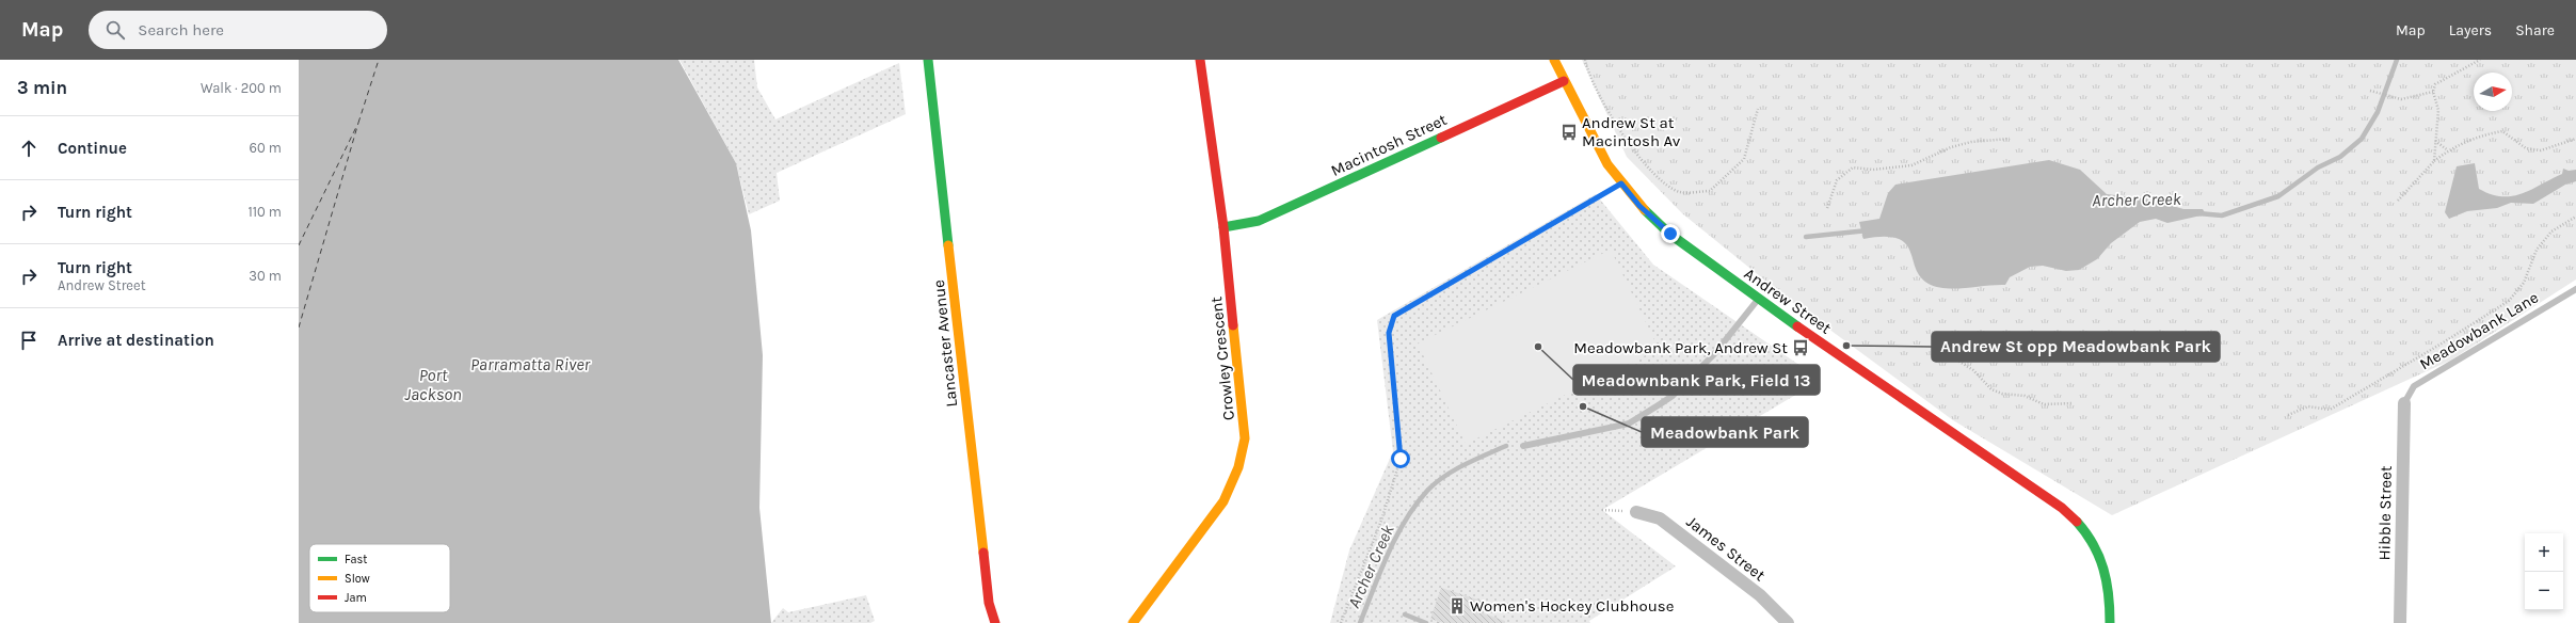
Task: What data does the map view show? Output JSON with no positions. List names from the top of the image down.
{
  "streets": {
    "street": [
      "Macintosh Street",
      "Andrew Street",
      "Lancaster Avenue",
      "Crowley Crescent",
      "Hibble Street",
      "James Street"
    ],
    "lane": ["Meadowbank Lane"]
  },
  "crossings": [
    ["Macintosh Street", "Andrew Street"],
    ["Macintosh Street", "Crowley Crescent"],
    ["Meadowbank Lane", "Hibble Street"]
  ],
  "water": ["Archer Creek", "Parramatta River", "Port Jackson"],
  "places": {
    "bus stop": ["Andrew St at Macintosh Av", "Meadowbank Park, Andrew St"],
    "other": ["Andrew St opp Meadowbank Park", "Meadownbank Park, Field 13", "Meadowbank Park"],
    "building": ["Women's Hockey Clubhouse"]
  },
  "legend": ["Fast", "Slow", "Jam"],
  "north": "right",
  "page": {
    "header": "Map",
    "search": "Search here",
    "nav": ["Map", "Layers", "Share"],
    "heading": ["3 min", "Walk · 200 m"],
    "list": [
      ["Continue", "60 m"],
      ["Turn right", "110 m"],
      ["Turn right", "Andrew Street", "30 m"],
      "Arrive at destination"
    ],
    "map_buttons": ["+", "−"]
  }
}
